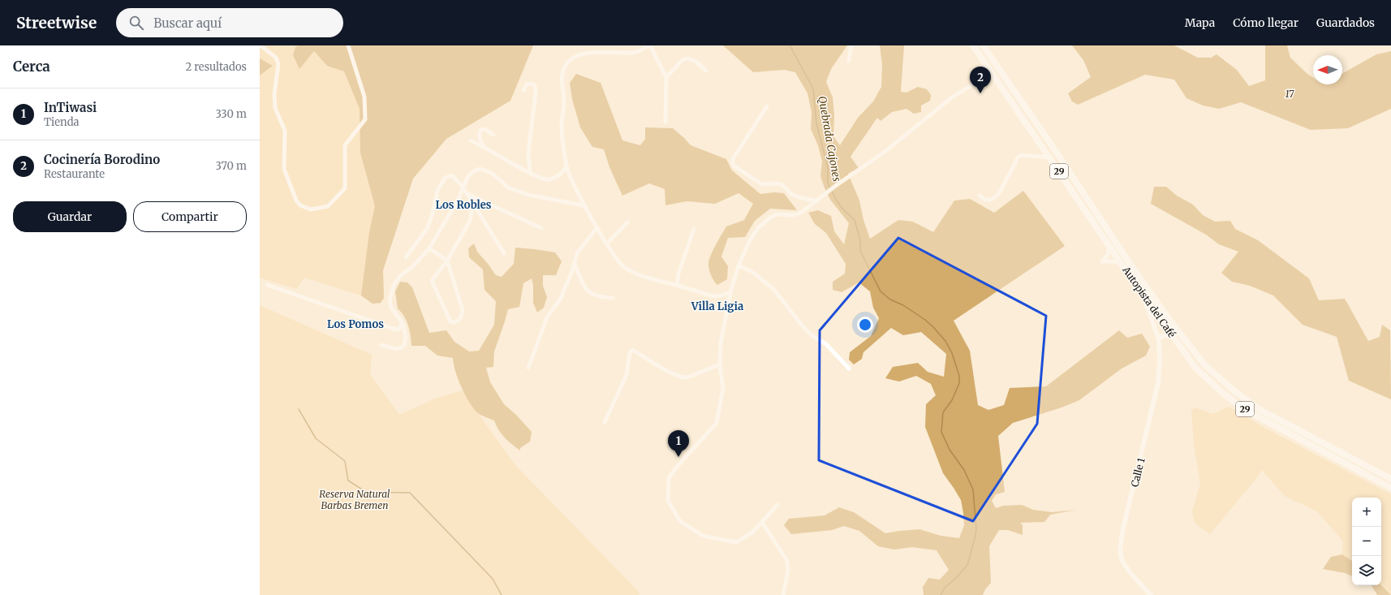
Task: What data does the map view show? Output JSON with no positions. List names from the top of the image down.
{
  "streets": {
    "highway": ["29", "Autopista del Café"],
    "street": ["Calle 1"]
  },
  "crossings": [
    ["Autopista del Café", "Calle 1"]
  ],
  "districts": ["Los Robles", "Villa Ligia", "Los Pomos"],
  "water": ["Quebrada Cajones"],
  "parks": ["17", "Reserva Natural Barbas Bremen"],
  "north": "left",
  "page": {
    "header": "Streetwise",
    "search": "Buscar aquí",
    "nav": ["Mapa", "Cómo llegar", "Guardados"],
    "heading": ["Cerca", "2 resultados"],
    "pins": ["2", "1"],
    "list": [
      {
        "mark": "1",
        "name": "InTiwasi",
        "note": "Tienda",
        "value": "330 m"
      },
      {
        "mark": "2",
        "name": "Cocinería Borodino",
        "note": "Restaurante",
        "value": "370 m"
      }
    ],
    "buttons": ["Guardar", "Compartir"],
    "map_buttons": ["+", "−"]
  }
}
